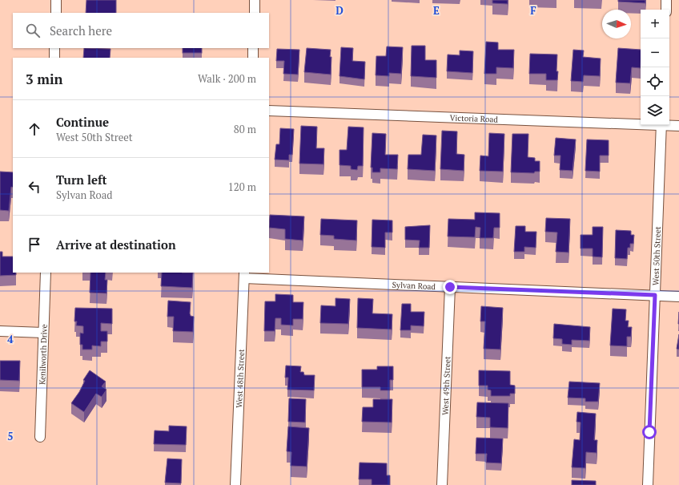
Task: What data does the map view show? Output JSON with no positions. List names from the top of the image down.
{
  "streets": {
    "street": [
      "Victoria Road",
      "West 50th Street",
      "Sylvan Road",
      "Kenilworth Drive",
      "West 48th Street",
      "West 49th Street"
    ]
  },
  "crossings": [
    ["West 50th Street", "Sylvan Road"],
    ["Sylvan Road", "West 48th Street"],
    ["Sylvan Road", "West 49th Street"]
  ],
  "north": "right",
  "page": {
    "map_buttons": ["+", "−"],
    "search": "Search here",
    "heading": ["3 min", "Walk · 200 m"],
    "list": [
      ["Continue", "West 50th Street", "80 m"],
      ["Turn left", "Sylvan Road", "120 m"],
      "Arrive at destination"
    ]
  },
  "grid": {
    "columns": ["D", "E", "F"],
    "rows": ["4", "5"]
  }
}
